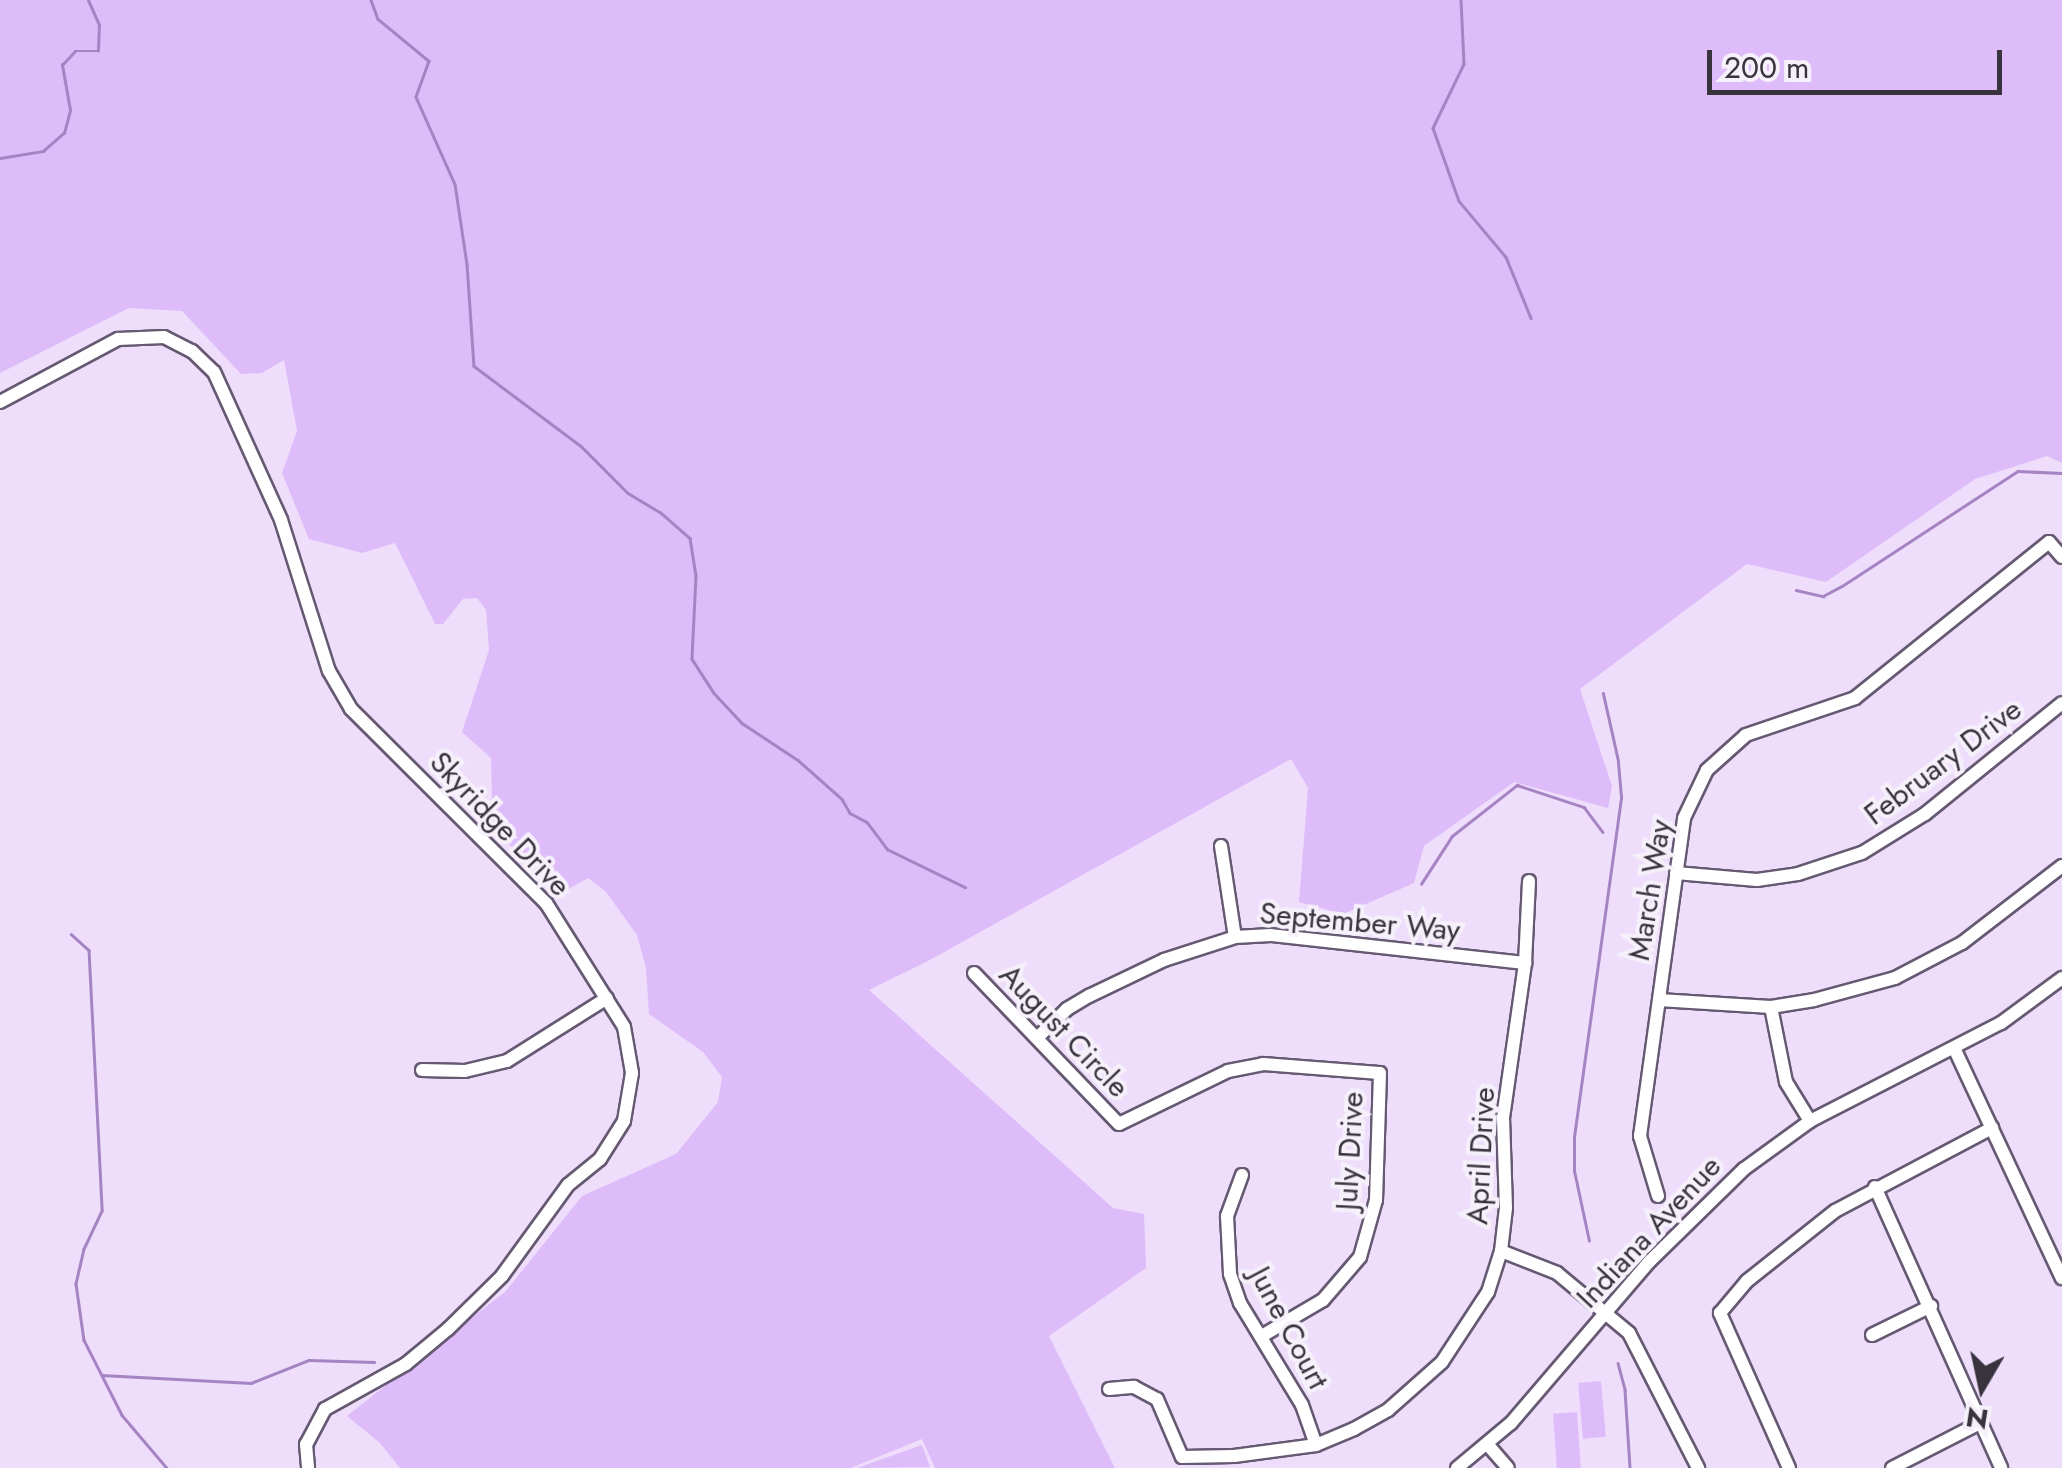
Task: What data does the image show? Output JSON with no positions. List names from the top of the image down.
{
  "streets": {
    "street": [
      "February Drive",
      "Skyridge Drive",
      "March Way",
      "September Way",
      "August Circle",
      "July Drive",
      "April Drive",
      "Indiana Avenue",
      "June Court"
    ]
  },
  "crossings": [
    ["February Drive", "March Way"],
    ["September Way", "August Circle"],
    ["September Way", "April Drive"],
    ["August Circle", "July Drive"],
    ["July Drive", "June Court"],
    ["April Drive", "June Court"]
  ],
  "scale_bar": "200 m",
  "north": "bottom"
}
